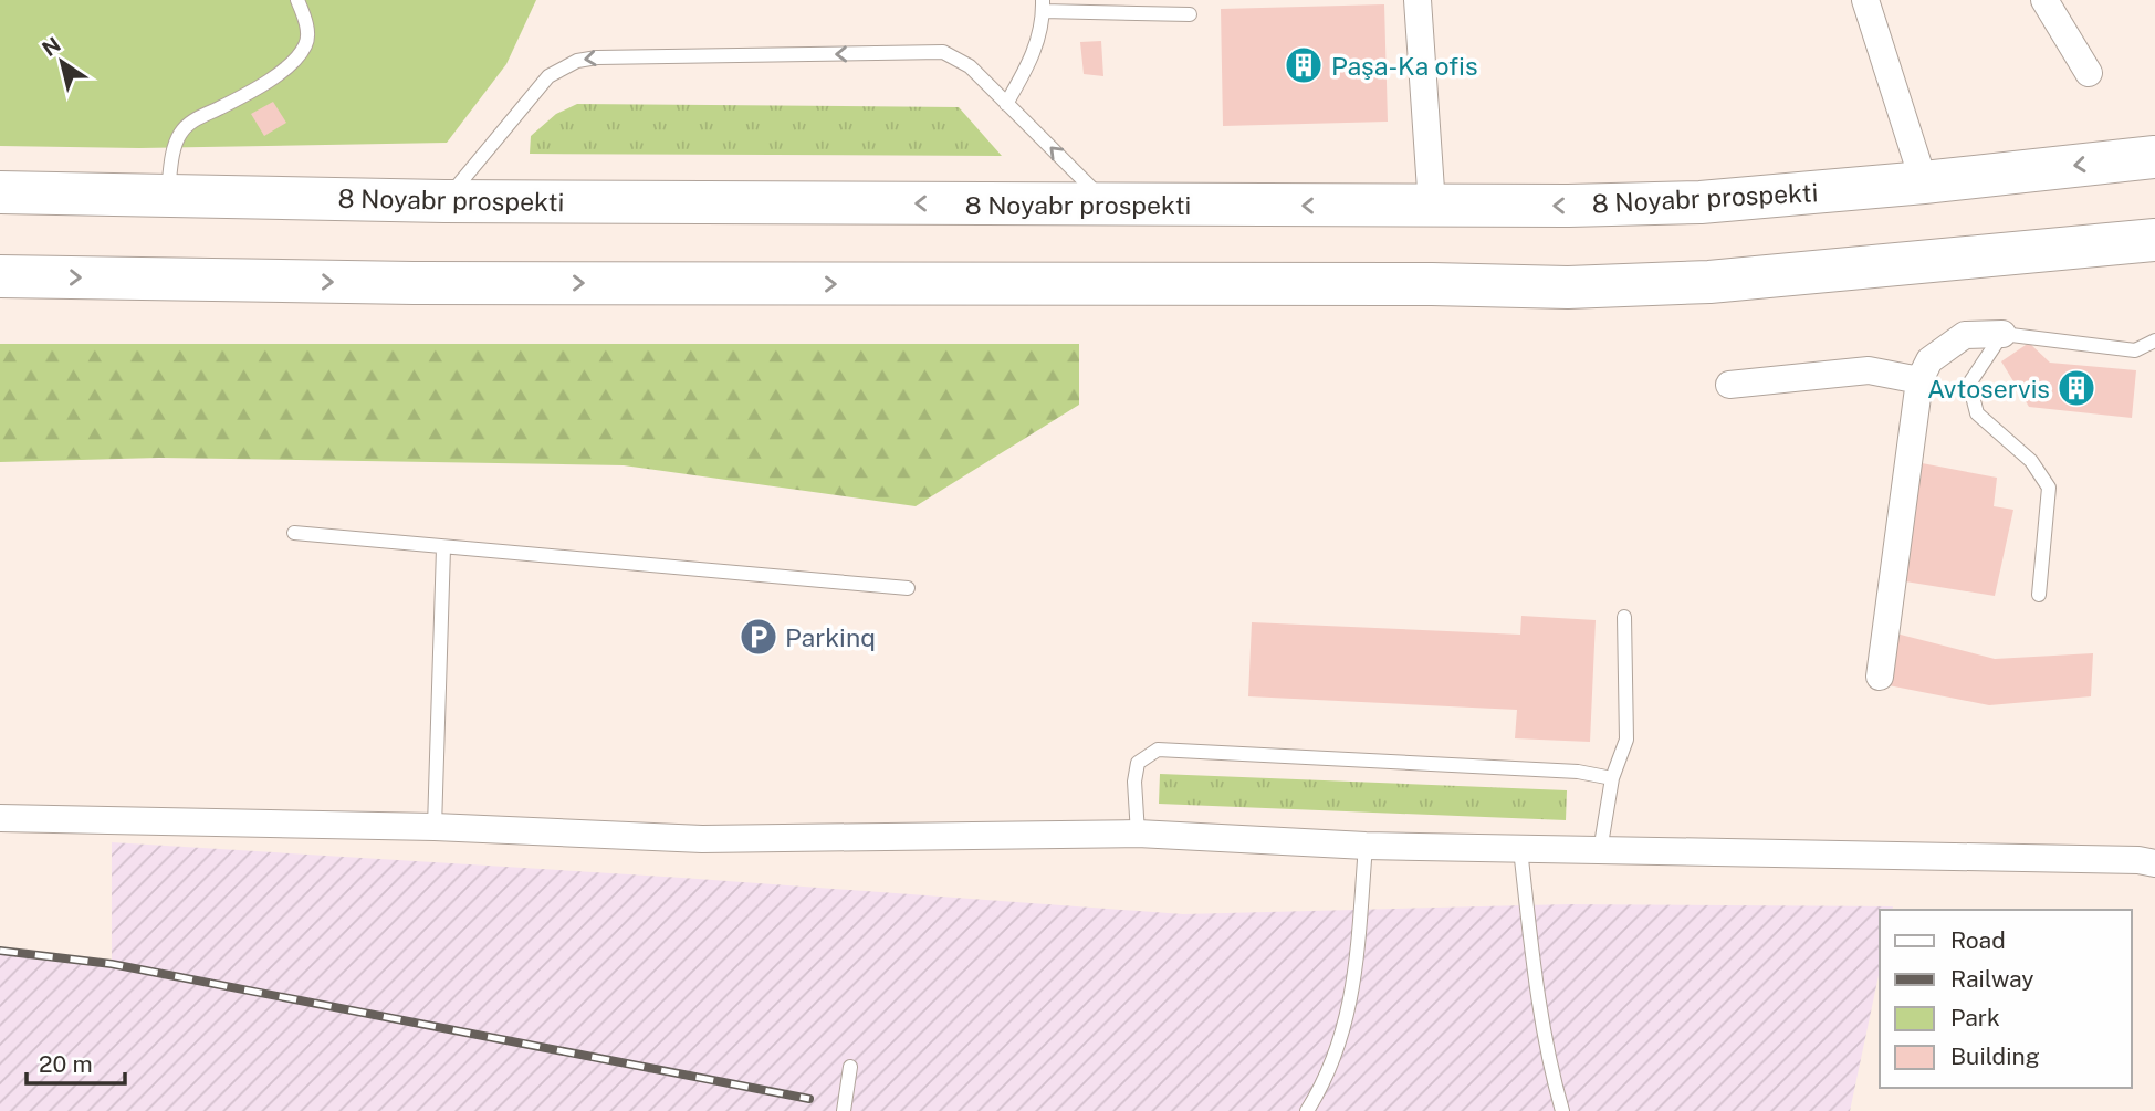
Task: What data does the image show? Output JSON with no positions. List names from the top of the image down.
{
  "streets": {
    "highway": ["8 Noyabr prospekti"]
  },
  "places": {
    "building": ["Paşa-Ka ofis", "Avtoservis"],
    "parking": ["Parkinq"]
  },
  "legend": [
    "Road",
    "Railway",
    "Park",
    "Building"
  ],
  "scale_bar": "20 m",
  "north": "top left"
}
